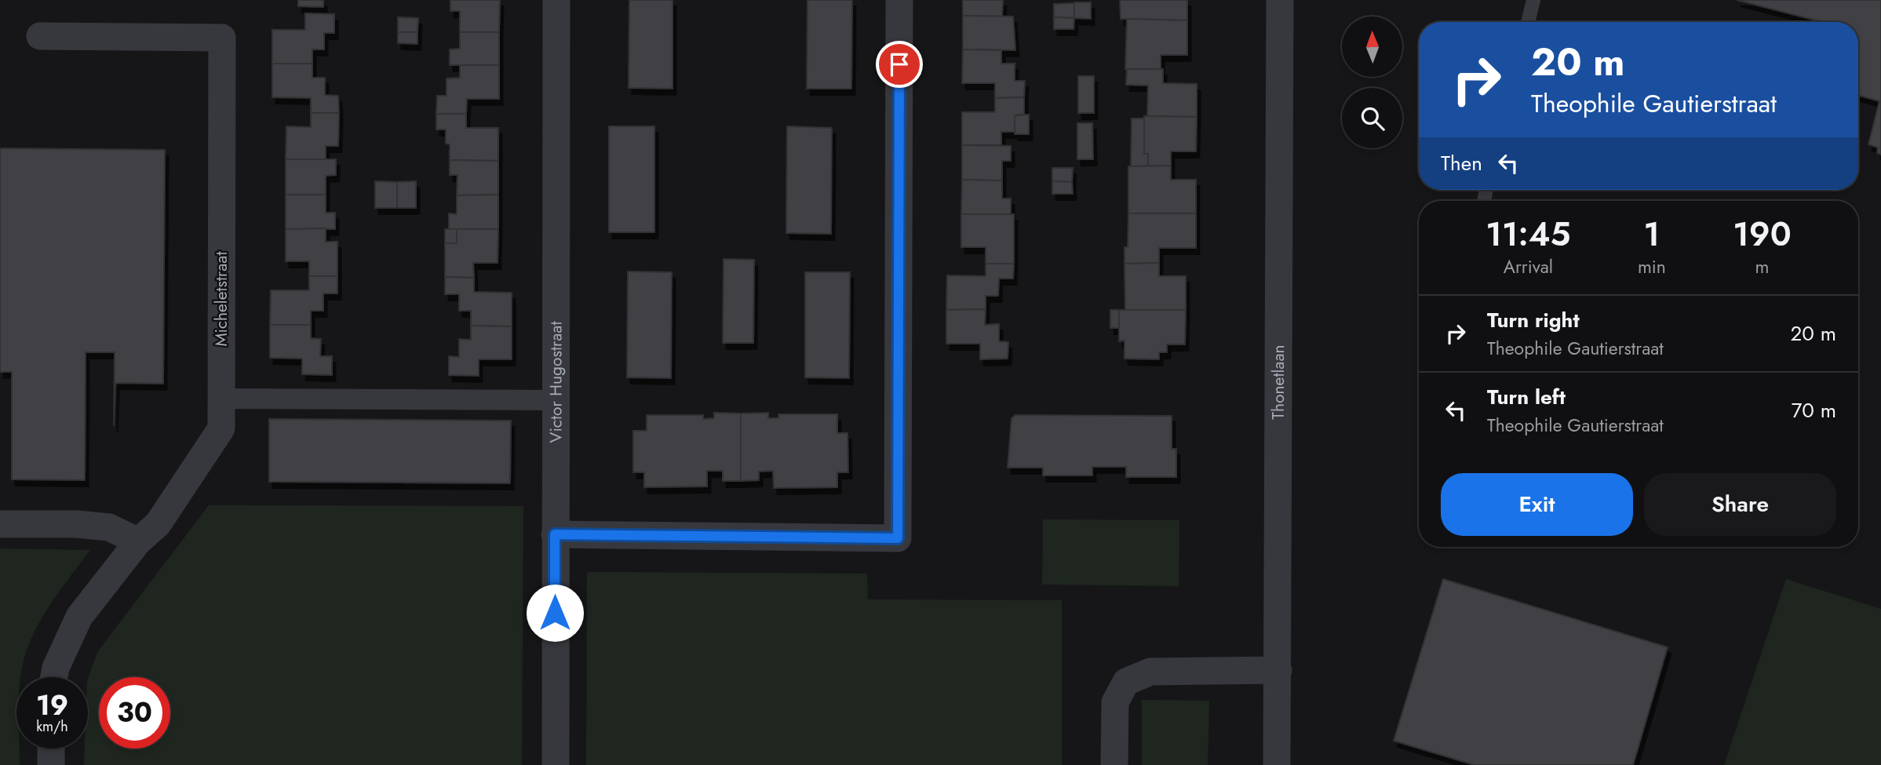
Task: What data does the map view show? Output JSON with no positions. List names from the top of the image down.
{
  "streets": {
    "street": ["Micheletstraat", "Victor Hugostraat", "Thonetlaan"]
  },
  "north": "top",
  "page": {
    "turn": ["20 m", "Theophile Gautierstraat"],
    "then": "Then",
    "eta": [
      "11:45",
      "Arrival",
      "1",
      "min",
      "190",
      "m"
    ],
    "list": [
      {
        "name": "Turn right",
        "note": "Theophile Gautierstraat",
        "value": "20 m"
      },
      {
        "name": "Turn left",
        "note": "Theophile Gautierstraat",
        "value": "70 m"
      }
    ],
    "buttons": ["Exit", "Share"],
    "speed": "19 km/h",
    "limit": "30"
  }
}
